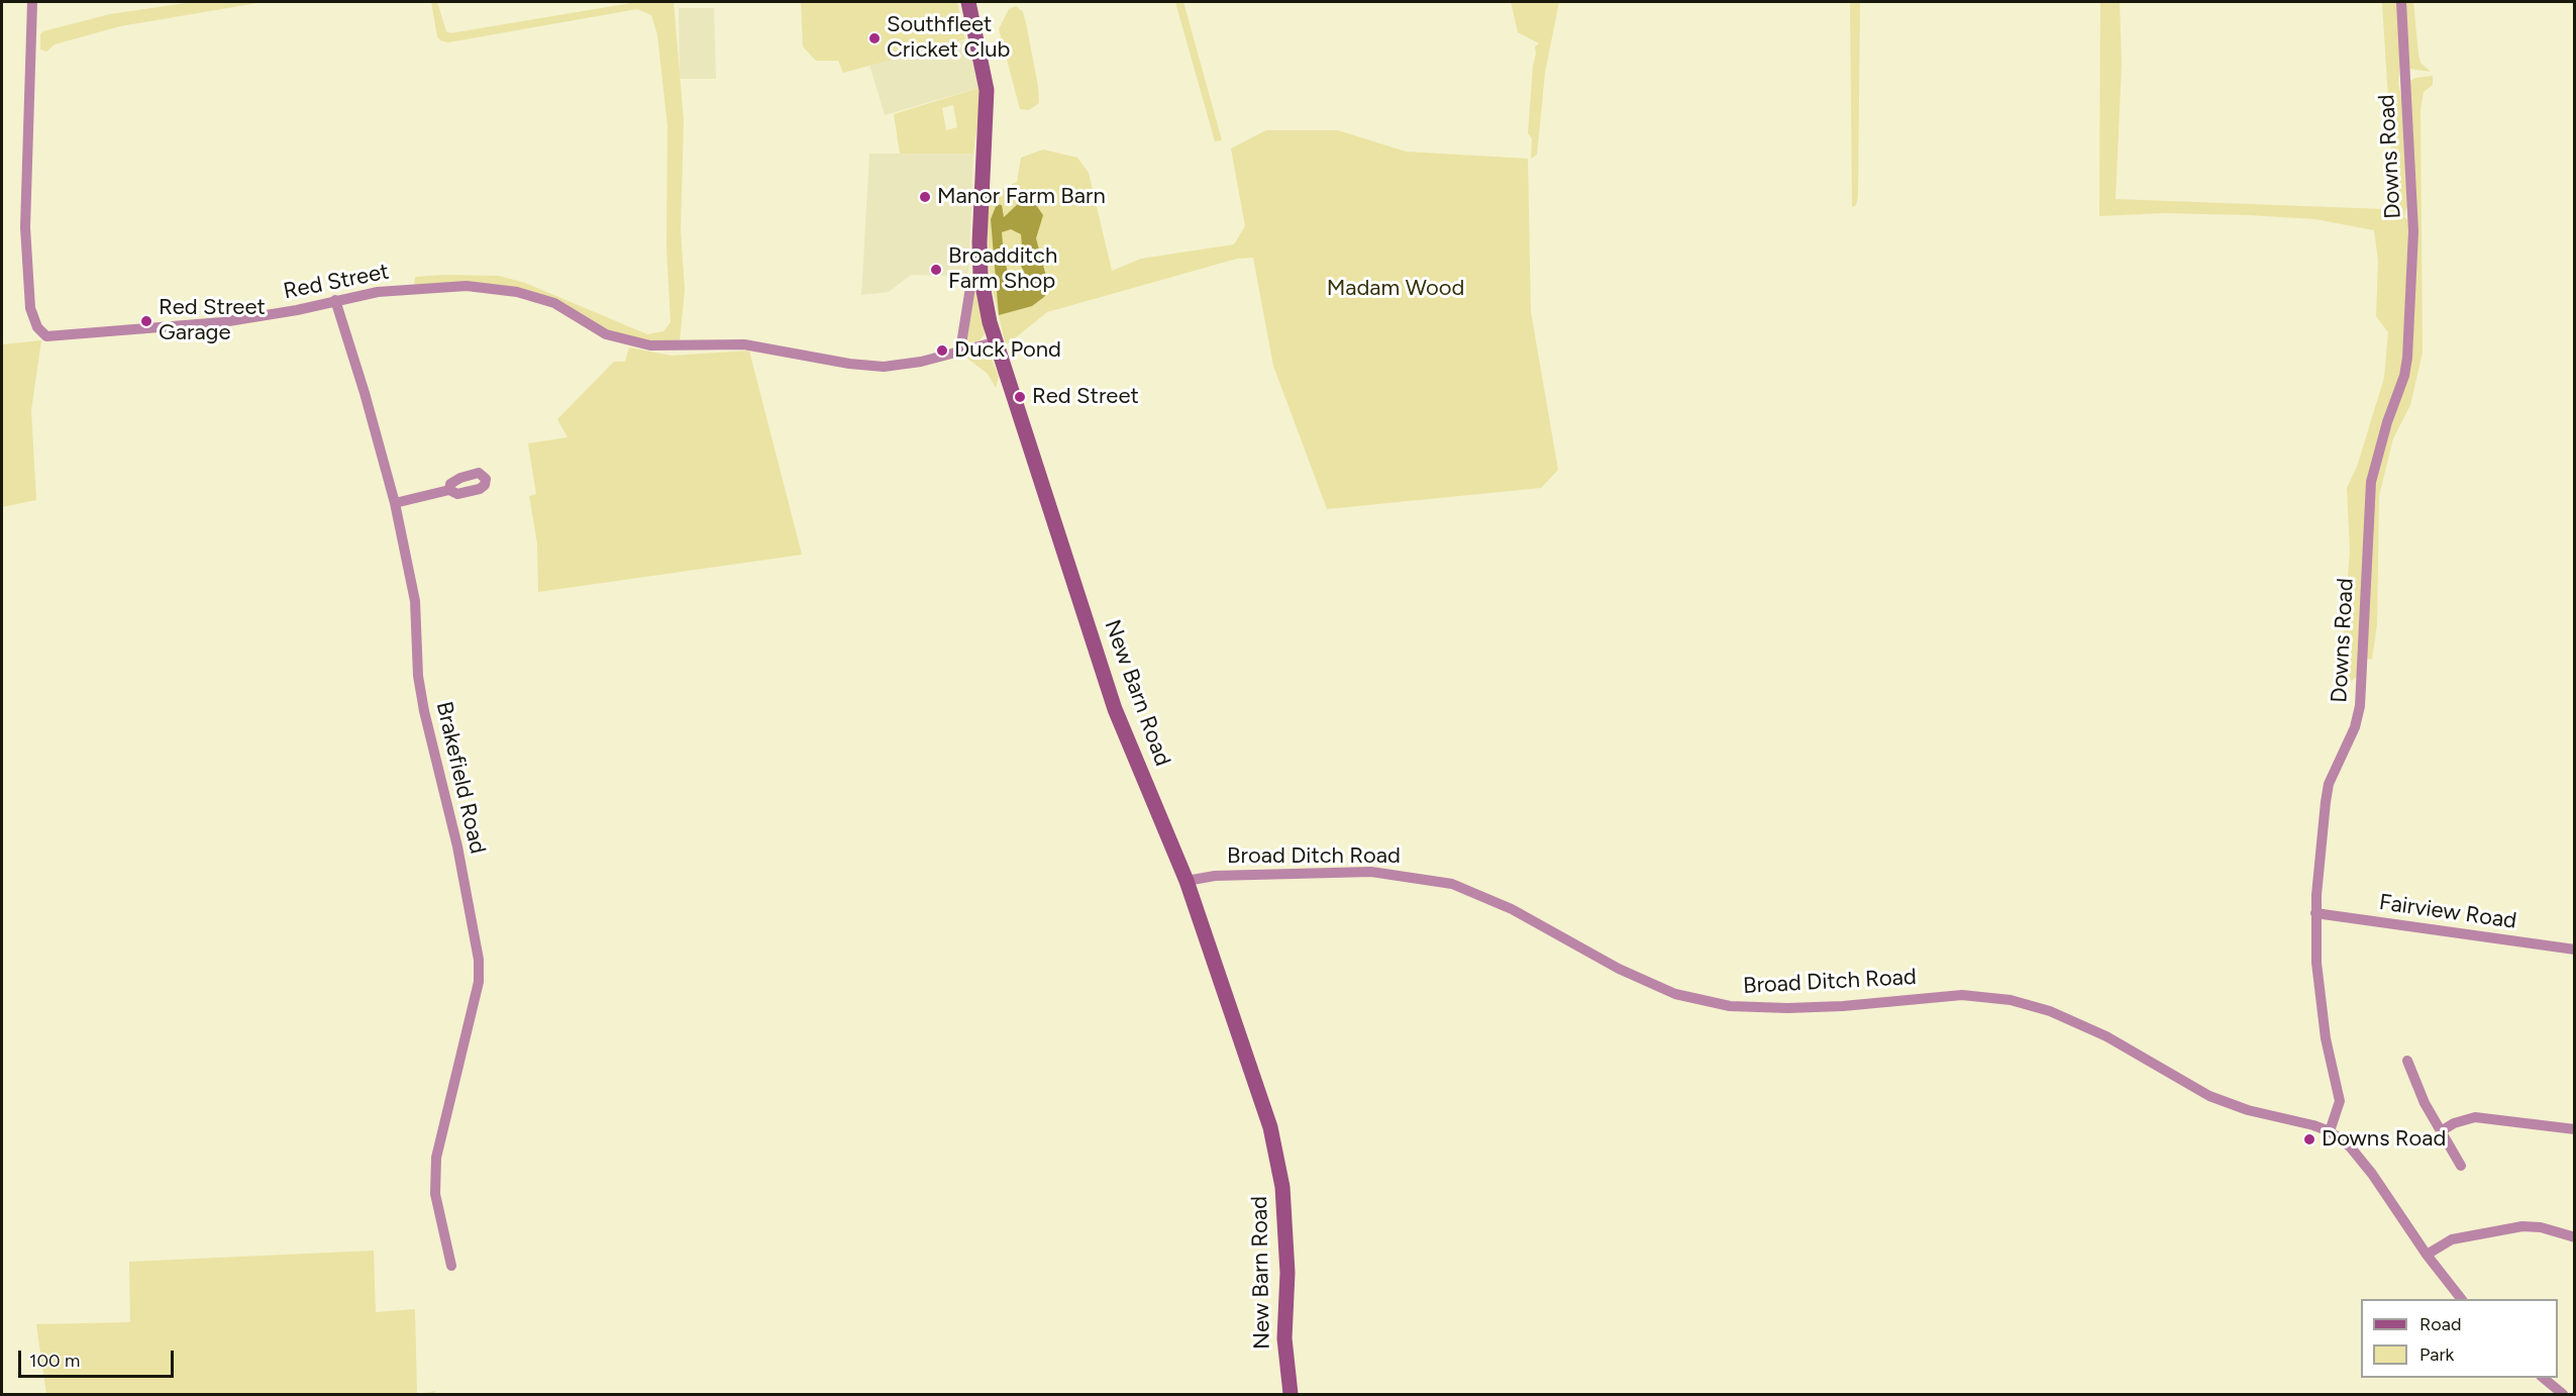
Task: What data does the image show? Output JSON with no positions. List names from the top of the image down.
{
  "streets": {
    "street": [
      "Downs Road",
      "Red Street",
      "New Barn Road",
      "Brakefield Road",
      "Broad Ditch Road",
      "Fairview Road"
    ]
  },
  "crossings": [
    ["Downs Road", "Broad Ditch Road"],
    ["Downs Road", "Fairview Road"],
    ["Red Street", "New Barn Road"],
    ["Red Street", "Brakefield Road"],
    ["New Barn Road", "Broad Ditch Road"]
  ],
  "parks": ["Madam Wood"],
  "places": [
    "Southfleet Cricket Club",
    "Manor Farm Barn",
    "Broadditch Farm Shop",
    "Red Street Garage",
    "Duck Pond",
    "Red Street",
    "Downs Road"
  ],
  "legend": ["Road", "Park"],
  "scale_bar": "100 m"
}
